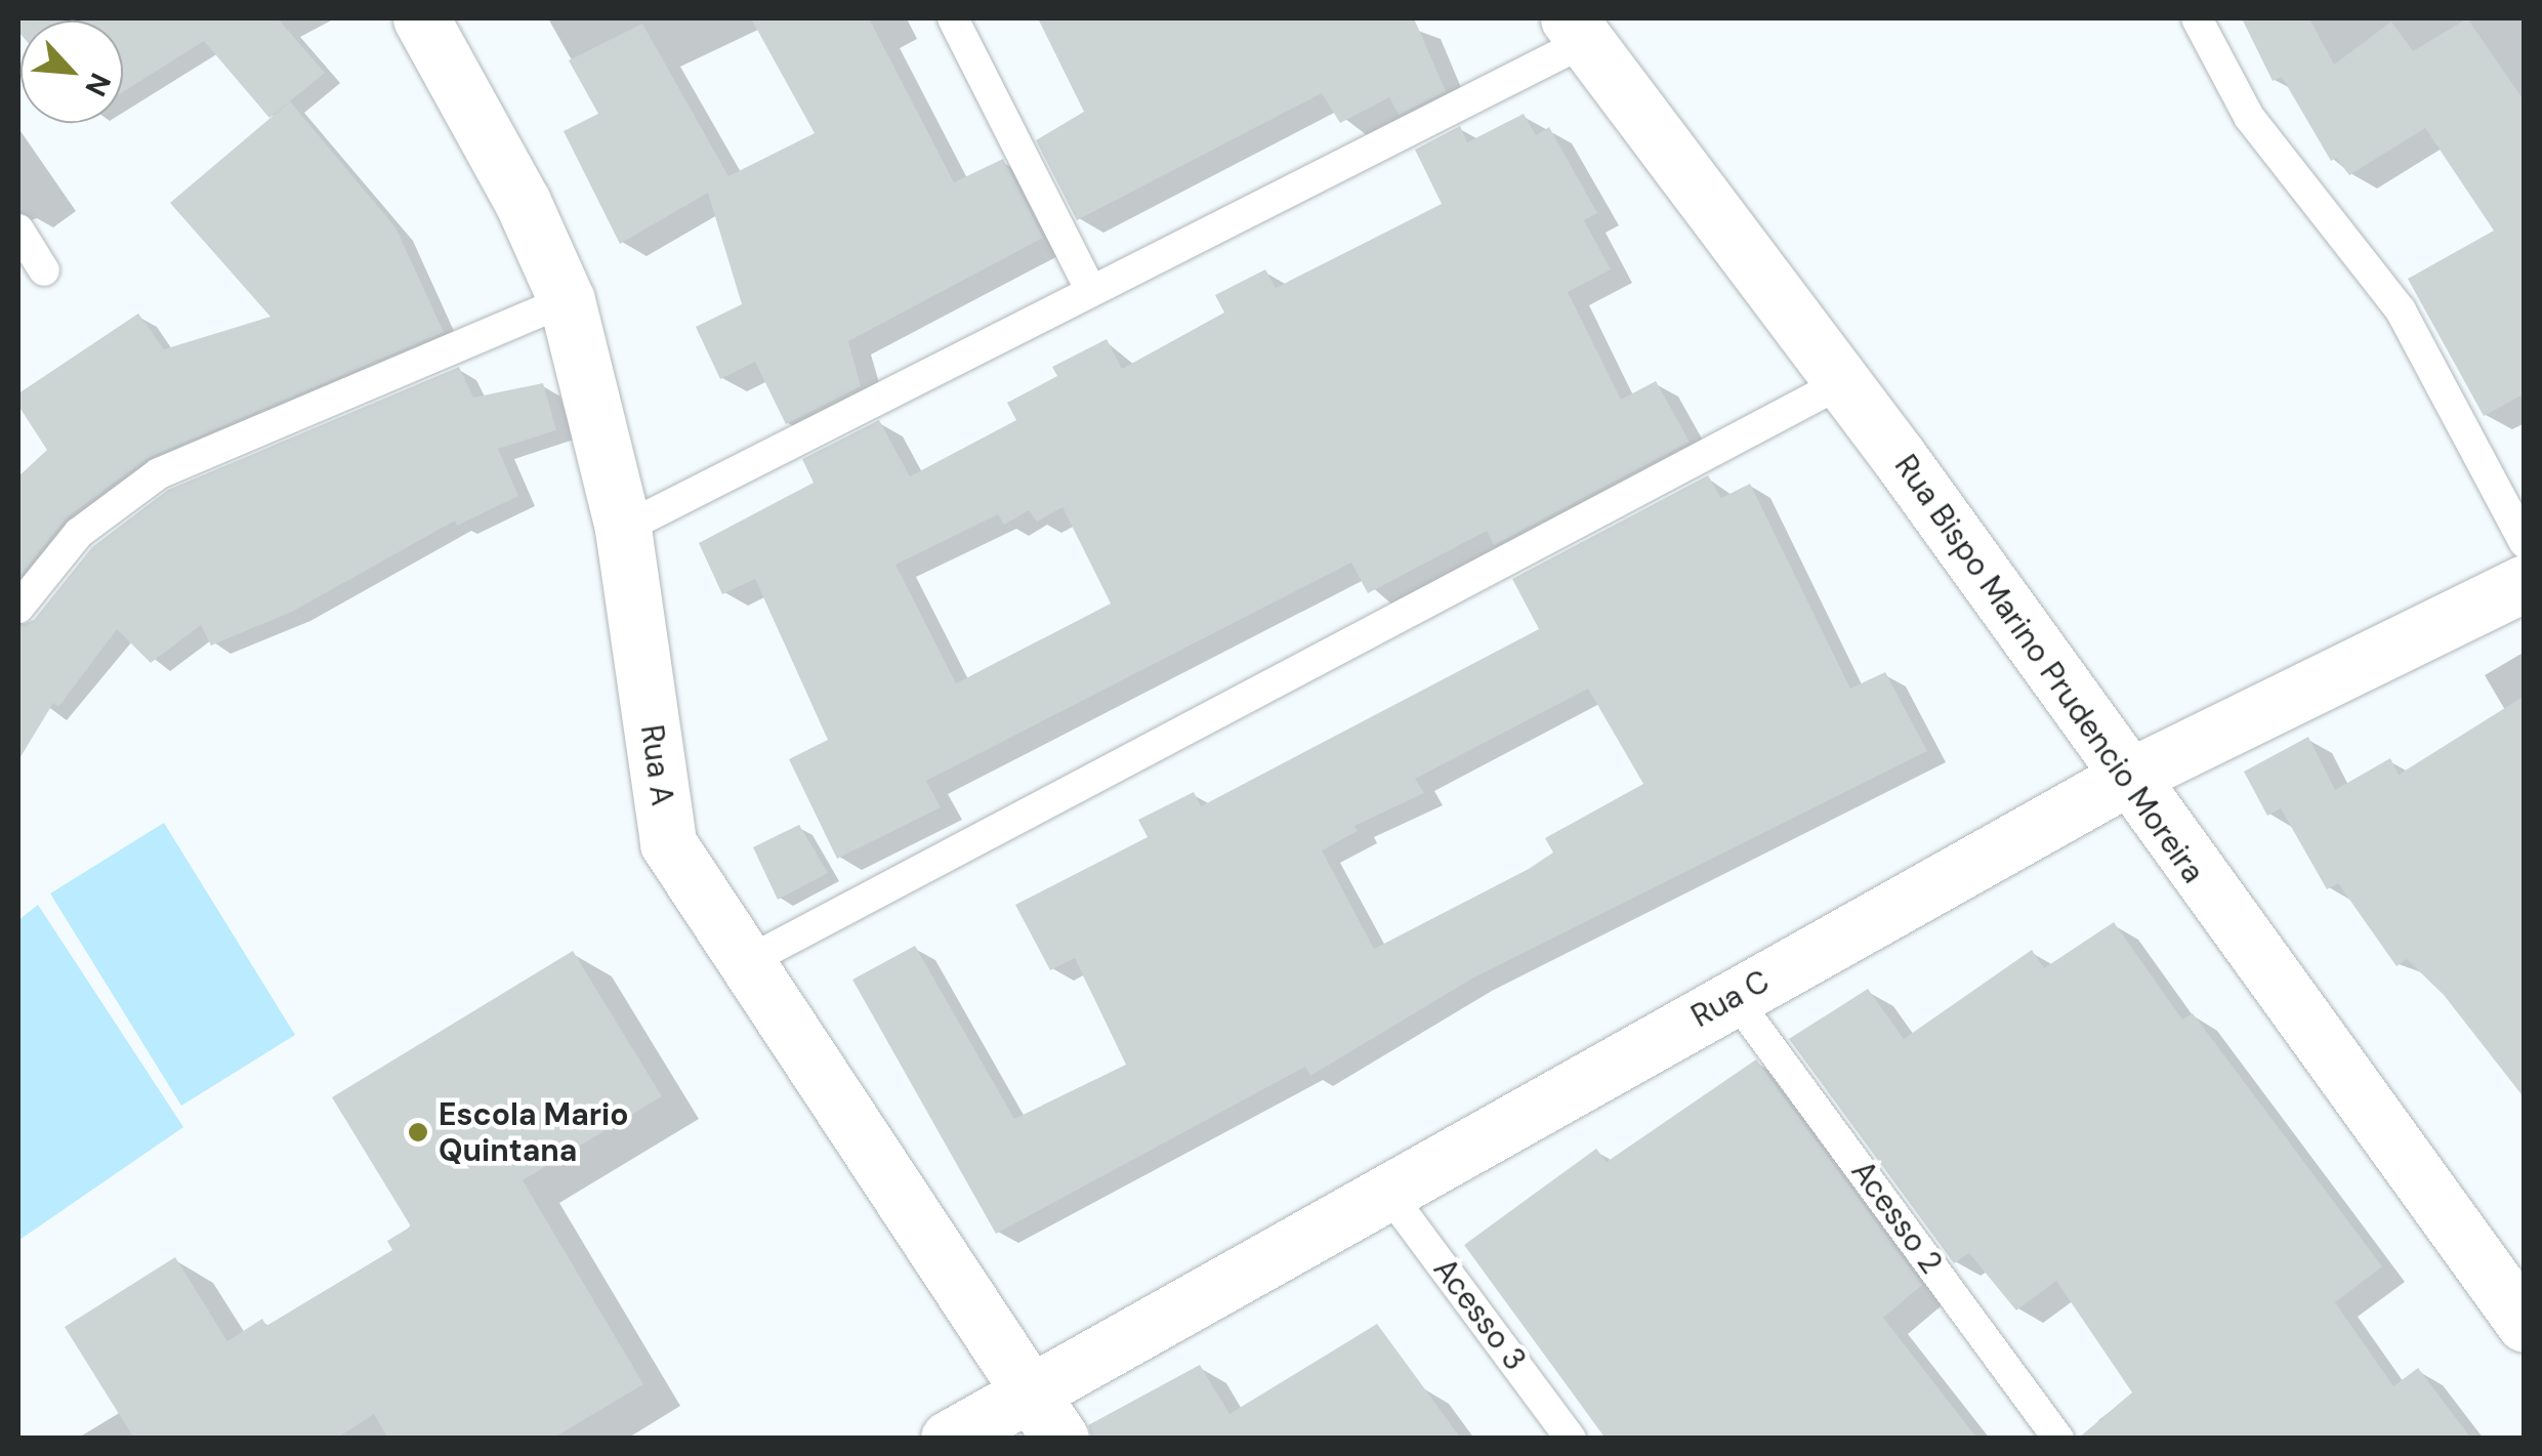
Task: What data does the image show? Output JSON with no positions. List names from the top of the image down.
{
  "streets": {
    "street": ["Rua Bispo Marino Prudencio Moreira", "Rua A", "Rua C"],
    "lane": ["Acesso 2", "Acesso 3"]
  },
  "crossings": [
    ["Rua Bispo Marino Prudencio Moreira", "Rua C"],
    ["Rua A", "Rua C"],
    ["Rua C", "Acesso 2"],
    ["Rua C", "Acesso 3"]
  ],
  "places": ["Escola Mario Quintana"],
  "north": "bottom right"
}
